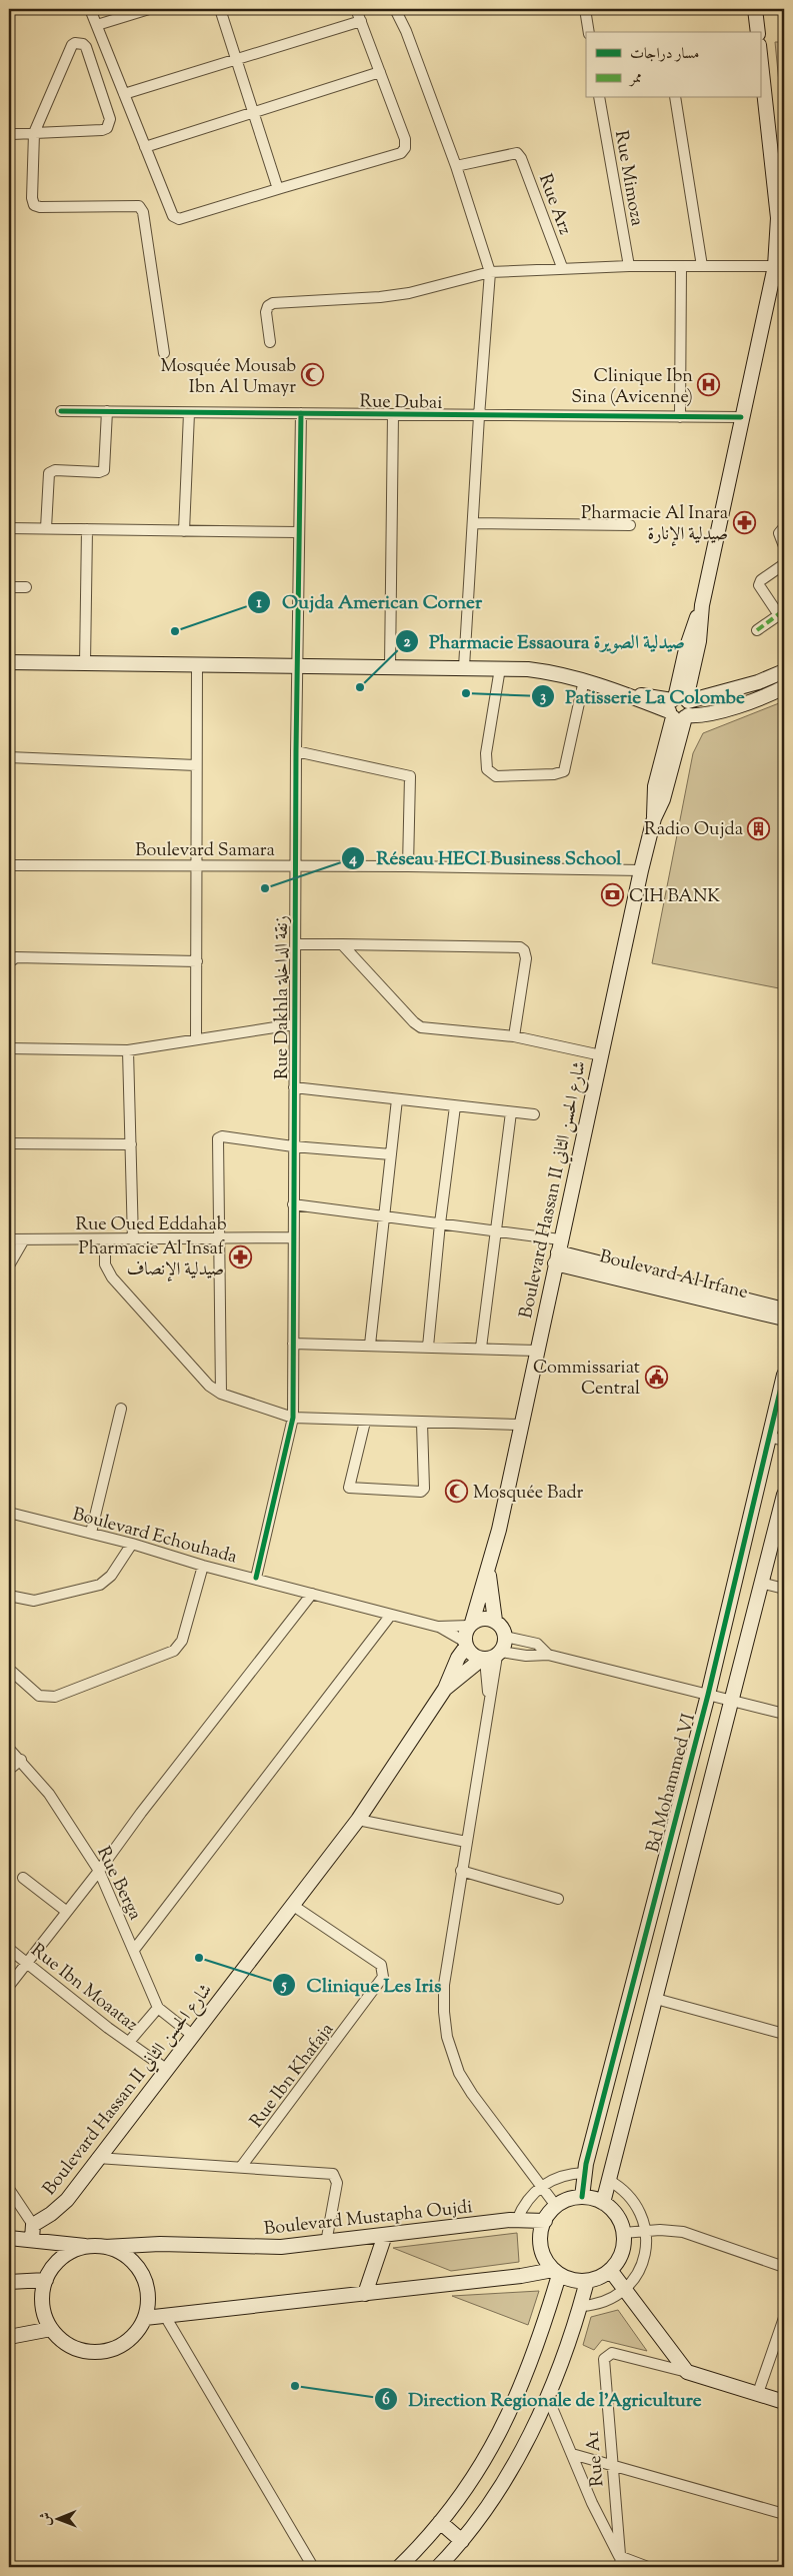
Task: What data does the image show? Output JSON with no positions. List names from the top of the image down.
{
  "streets": {
    "main road": [
      "Boulevard Hassan II شارع الحسن الثاني",
      "Boulevard Al Irfane",
      "Bd Mohammed VI",
      "Boulevard Mustapha Oujdi"
    ],
    "street": [
      "Rue Mimoza",
      "Rue Arz",
      "Rue Dubai",
      "Boulevard Samara",
      "Rue Dakhla زنقة الداخلة",
      "Rue Oued Eddahab",
      "Boulevard Echouhada",
      "Rue Berga",
      "Rue Ibn Moaataz",
      "Rue Ibn Khafaja",
      "Rue A1"
    ]
  },
  "crossings": [
    ["Rue Dubai", "Rue Dakhla زنقة الداخلة"],
    ["Rue Dubai", "Boulevard Hassan II شارع الحسن الثاني"],
    ["Boulevard Samara", "Rue Dakhla زنقة الداخلة"],
    ["Boulevard Samara", "Boulevard Hassan II شارع الحسن الثاني"],
    ["Rue Dakhla زنقة الداخلة", "Rue Oued Eddahab"],
    ["Rue Dakhla زنقة الداخلة", "Boulevard Echouhada"],
    ["Boulevard Hassan II شارع الحسن الثاني", "Boulevard Al Irfane"],
    ["Boulevard Hassan II شارع الحسن الثاني", "Boulevard Echouhada"],
    ["Boulevard Hassan II شارع الحسن الثاني", "Rue Berga"],
    ["Boulevard Hassan II شارع الحسن الثاني", "Rue Ibn Moaataz"],
    ["Boulevard Hassan II شارع الحسن الثاني", "Rue Ibn Khafaja"],
    ["Bd Mohammed VI", "Boulevard Mustapha Oujdi"]
  ],
  "places": {
    "mosque": ["Mosquée Mousab Ibn Al Umayr", "Mosquée Badr"],
    "hospital": ["Clinique Ibn Sina (Avicenne)"],
    "pharmacy": ["Pharmacie Al Inara صيدلية الإنارة", "Pharmacie Al Insaf صيدلية الإنصاف"],
    "other": [
      "Oujda American Corner",
      "Pharmacie Essaoura صيدلية الصويرة",
      "Patisserie La Colombe",
      "Réseau HECI Business School",
      "Clinique Les Iris",
      "Direction Regionale de l'Agriculture"
    ],
    "building": ["Radio Oujda"],
    "bank": ["CIH BANK"],
    "public building": ["Commissariat Central"]
  },
  "legend": ["مسار دراجات", "ممر"],
  "north": "left"
}
